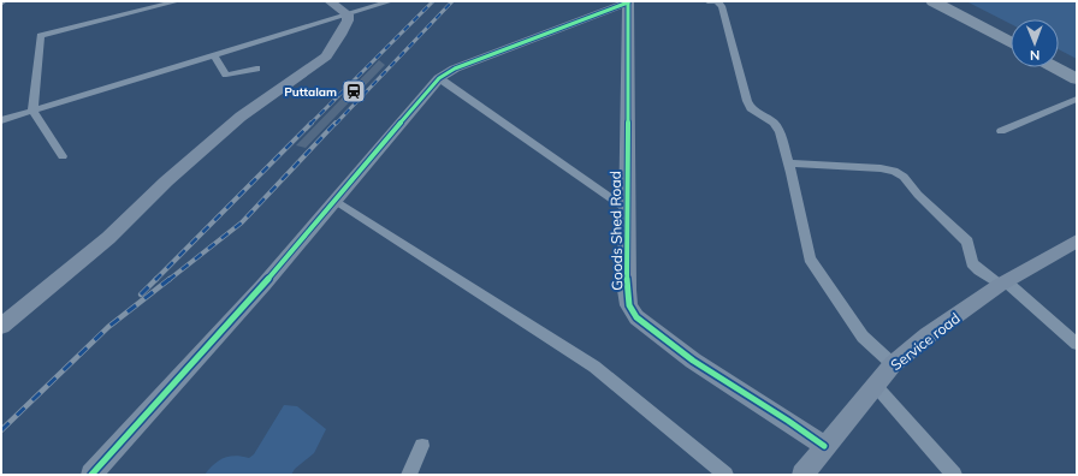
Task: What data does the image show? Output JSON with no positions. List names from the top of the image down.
{
  "streets": {
    "street": ["Goods Shed Road", "Service road"]
  },
  "crossings": [
    ["Goods Shed Road", "Service road"]
  ],
  "places": {
    "station": ["Puttalam"]
  },
  "north": "bottom"
}
